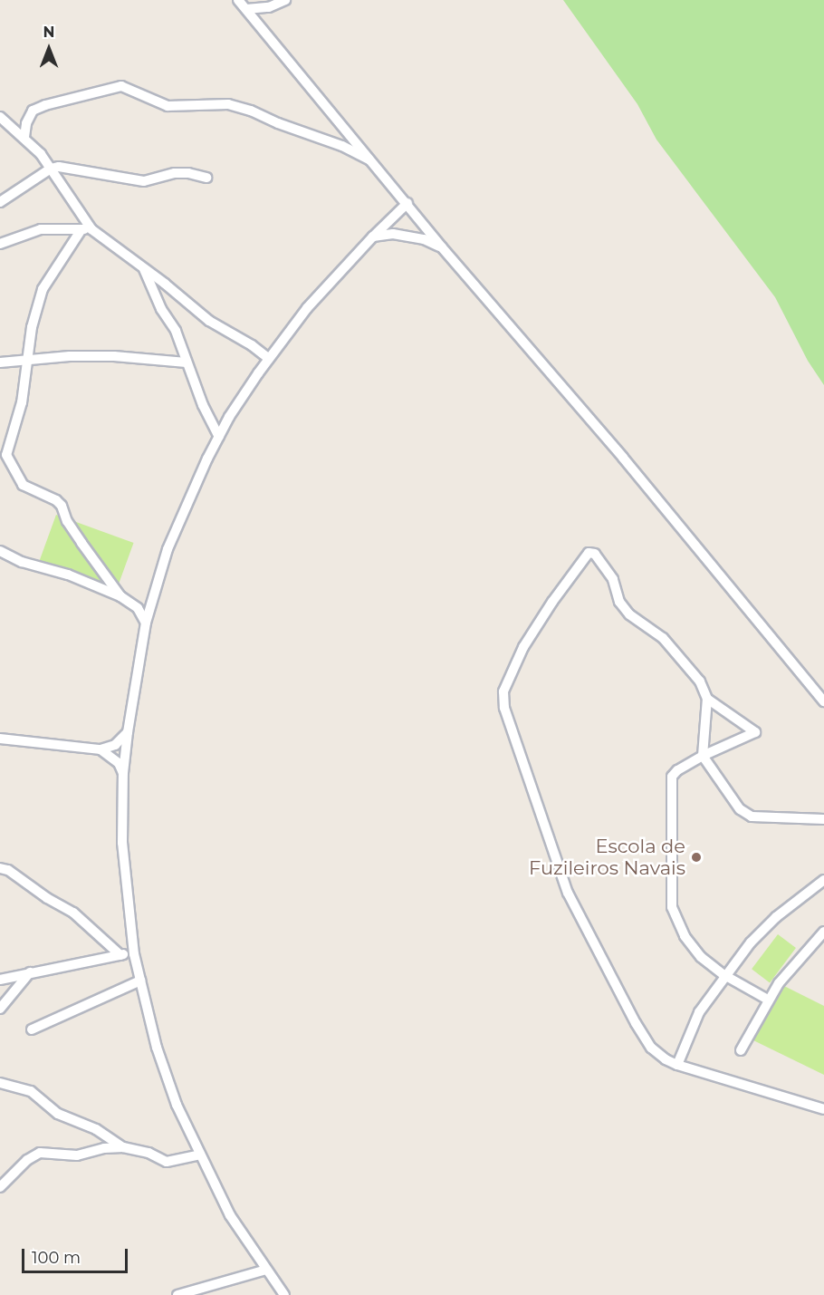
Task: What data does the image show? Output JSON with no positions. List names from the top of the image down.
{
  "places": ["Escola de Fuzileiros Navais"],
  "scale_bar": "100 m",
  "north": "top"
}
